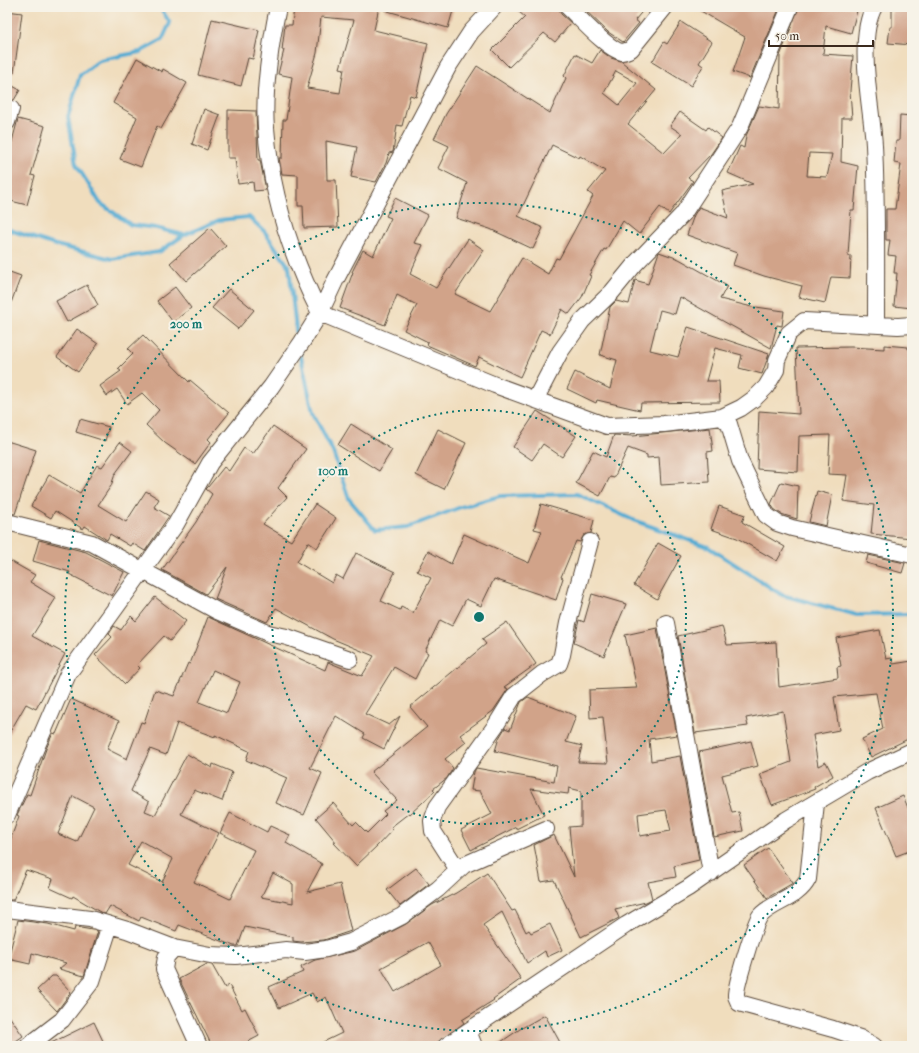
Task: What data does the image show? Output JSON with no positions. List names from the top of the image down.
{
  "scale_bar": "50 m",
  "rings": ["200 m", "100 m"]
}
